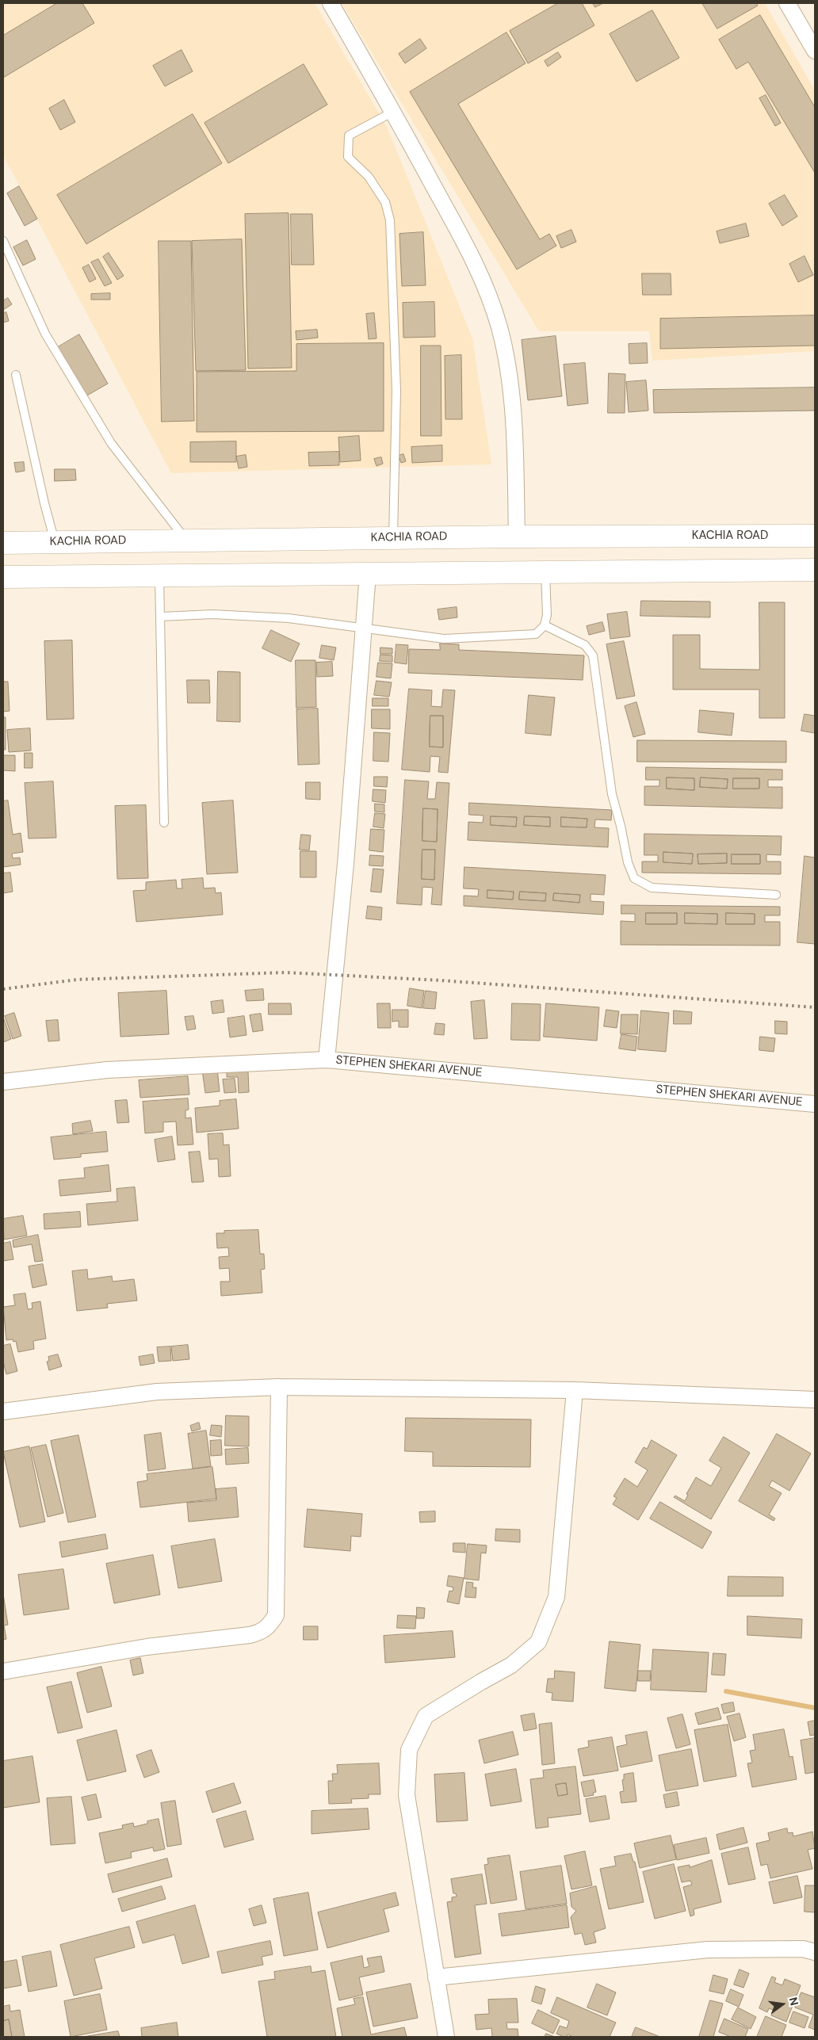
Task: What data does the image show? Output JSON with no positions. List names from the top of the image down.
{
  "streets": {
    "main road": ["KACHIA ROAD"],
    "street": ["STEPHEN SHEKARI AVENUE"]
  },
  "north": "right"
}
